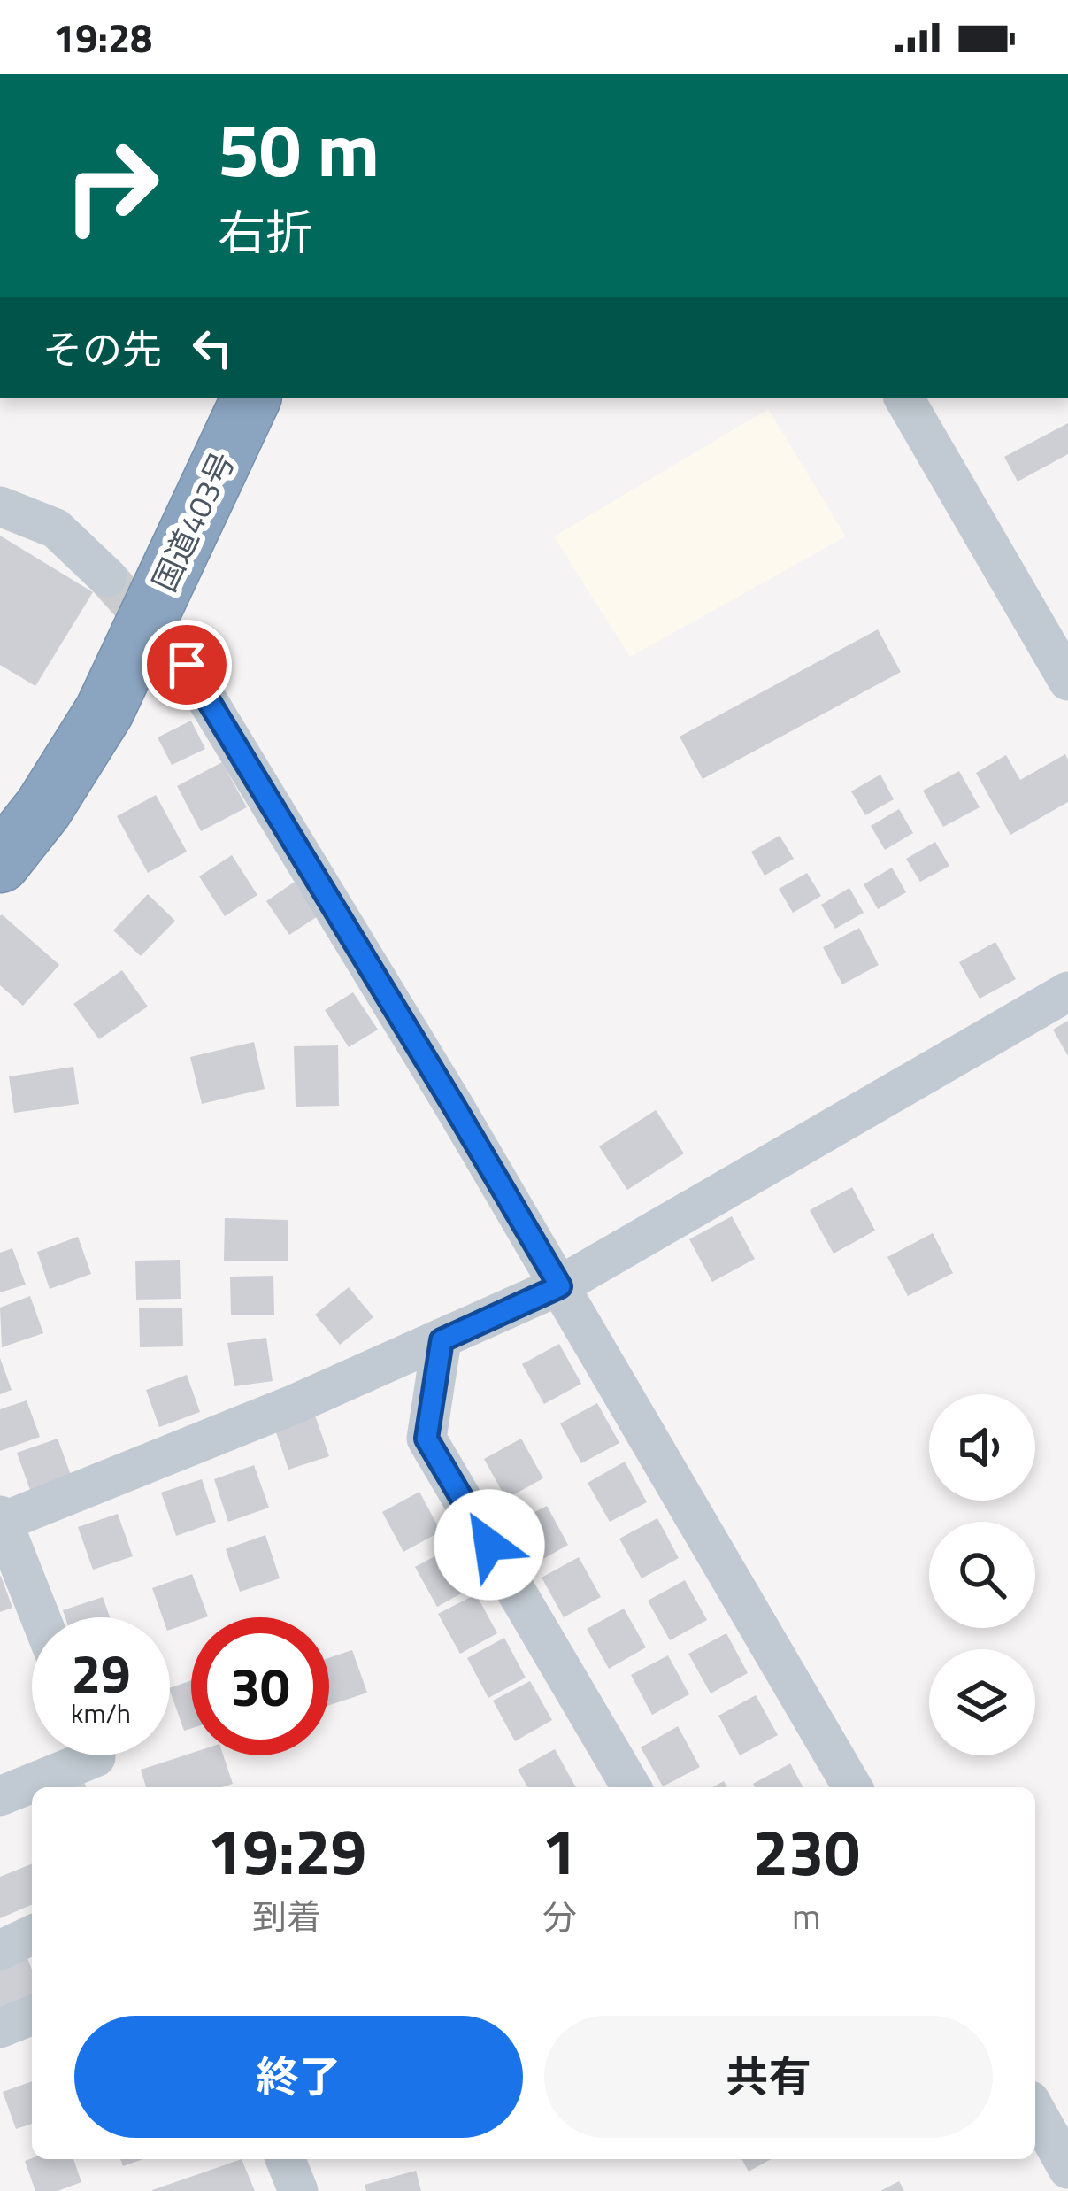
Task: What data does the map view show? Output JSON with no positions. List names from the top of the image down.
{
  "streets": {
    "highway": ["国道403号"]
  },
  "page": {
    "status": "19:28",
    "turn": ["50 m", "右折"],
    "then": "その先",
    "speed": "29 km/h",
    "limit": "30",
    "eta": [
      "19:29",
      "到着",
      "1",
      "分",
      "230",
      "m"
    ],
    "buttons": ["終了", "共有"]
  }
}
